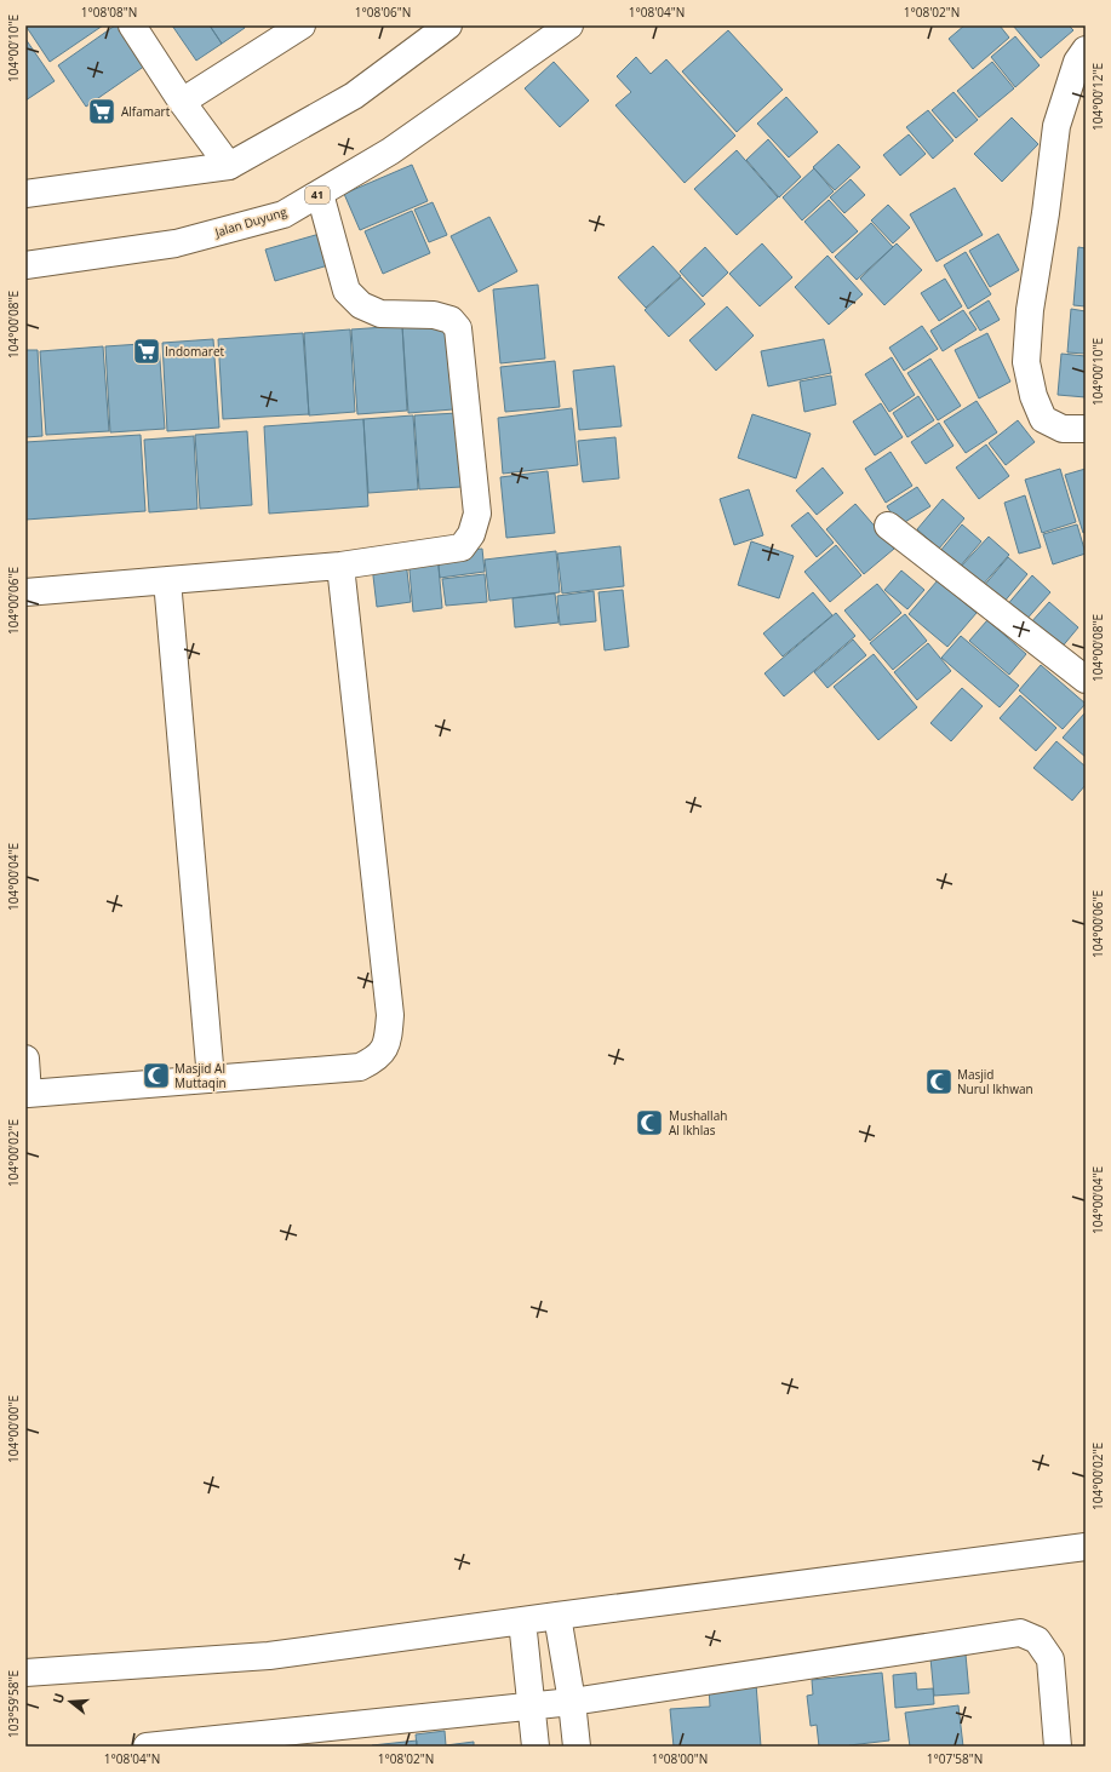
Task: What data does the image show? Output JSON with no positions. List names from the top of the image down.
{
  "streets": {
    "main road": ["41", "Jalan Duyung"]
  },
  "places": {
    "supermarket": ["Alfamart", "Indomaret"],
    "mosque": ["Masjid Al Muttaqin", "Masjid Nurul Ikhwan", "Mushallah Al Ikhlas"]
  },
  "north": "left",
  "coordinates": [
    "1°08'08\"N",
    "1°08'06\"N",
    "1°08'04\"N",
    "1°08'02\"N",
    "104°00'10\"E",
    "104°00'12\"E",
    "104°00'08\"E",
    "104°00'06\"E",
    "104°00'04\"E",
    "104°00'02\"E",
    "104°00'00\"E",
    "103°59'58\"E",
    "1°08'00\"N",
    "1°07'58\"N"
  ]
}
